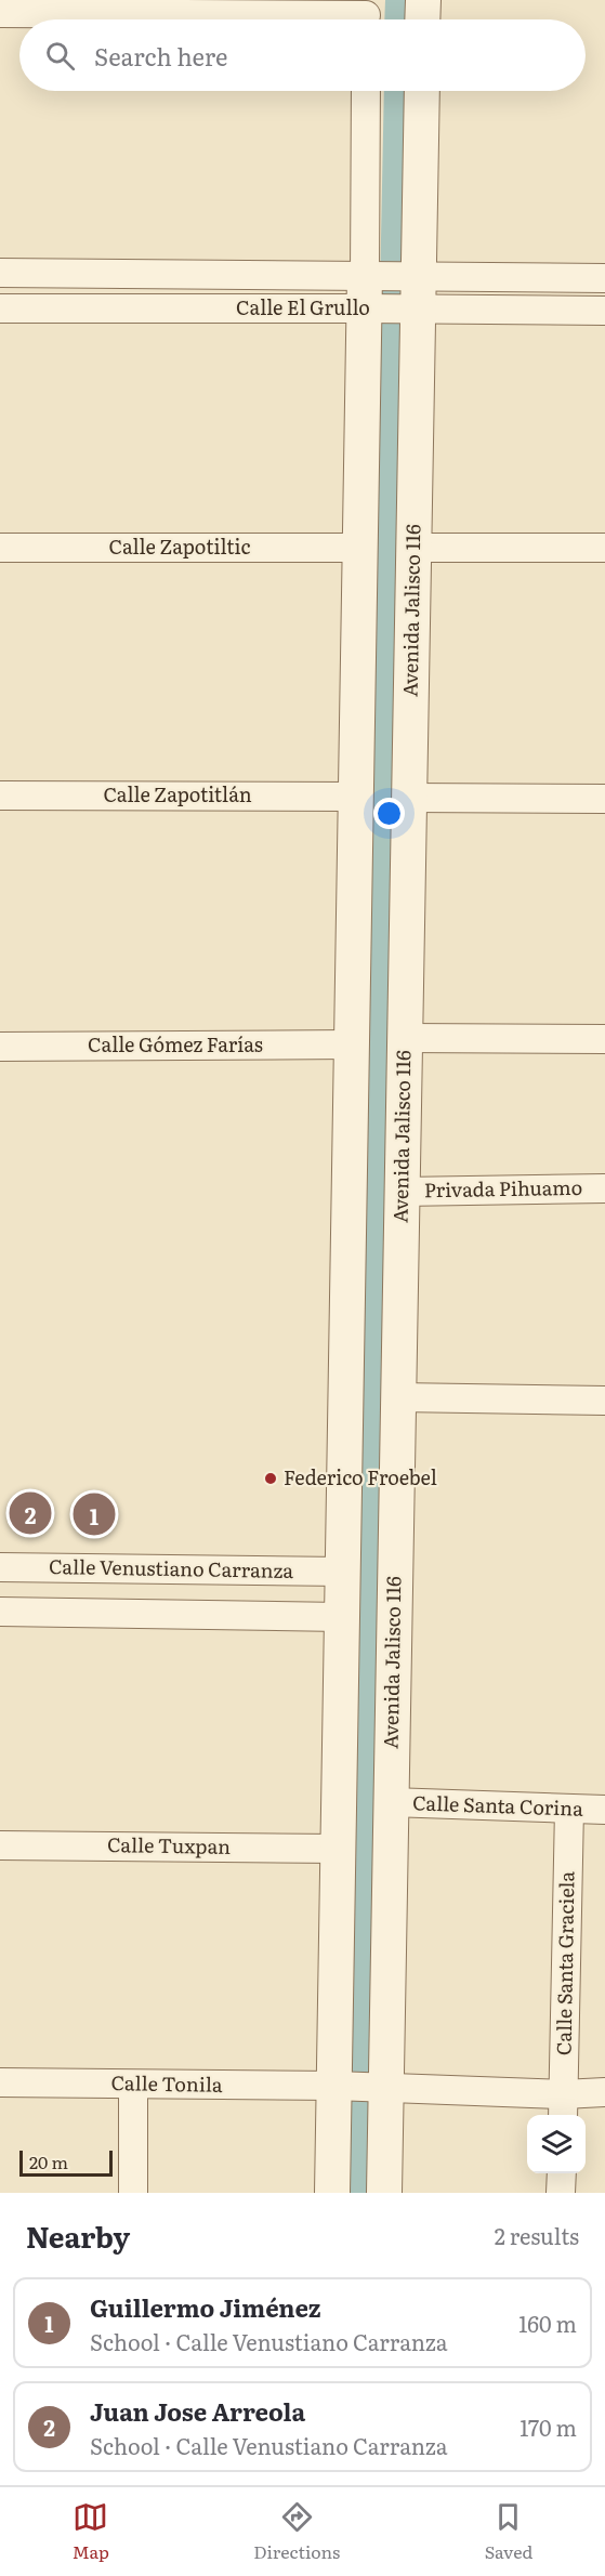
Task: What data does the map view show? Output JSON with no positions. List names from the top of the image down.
{
  "streets": {
    "street": [
      "Calle El Grullo",
      "Calle Zapotiltic",
      "Avenida Jalisco 116",
      "Calle Zapotitlán",
      "Calle Gómez Farías",
      "Privada Pihuamo",
      "Calle Venustiano Carranza",
      "Calle Santa Corina",
      "Calle Tuxpan",
      "Calle Santa Graciela",
      "Calle Tonila"
    ]
  },
  "crossings": [
    ["Calle El Grullo", "Avenida Jalisco 116"],
    ["Avenida Jalisco 116", "Privada Pihuamo"],
    ["Avenida Jalisco 116", "Calle Santa Corina"],
    ["Avenida Jalisco 116", "Calle Tonila"],
    ["Calle Santa Corina", "Calle Santa Graciela"],
    ["Calle Santa Graciela", "Calle Tonila"]
  ],
  "places": ["Federico Froebel"],
  "scale_bar": "20 m",
  "page": {
    "search": "Search here",
    "pins": ["2", "1"],
    "scale": "20 m",
    "heading": ["Nearby", "2 results"],
    "list": [
      {
        "mark": "1",
        "name": "Guillermo Jiménez",
        "note": "School · Calle Venustiano Carranza",
        "value": "160 m"
      },
      {
        "mark": "2",
        "name": "Juan Jose Arreola",
        "note": "School · Calle Venustiano Carranza",
        "value": "170 m"
      }
    ],
    "nav": ["Map", "Directions", "Saved"]
  }
}
